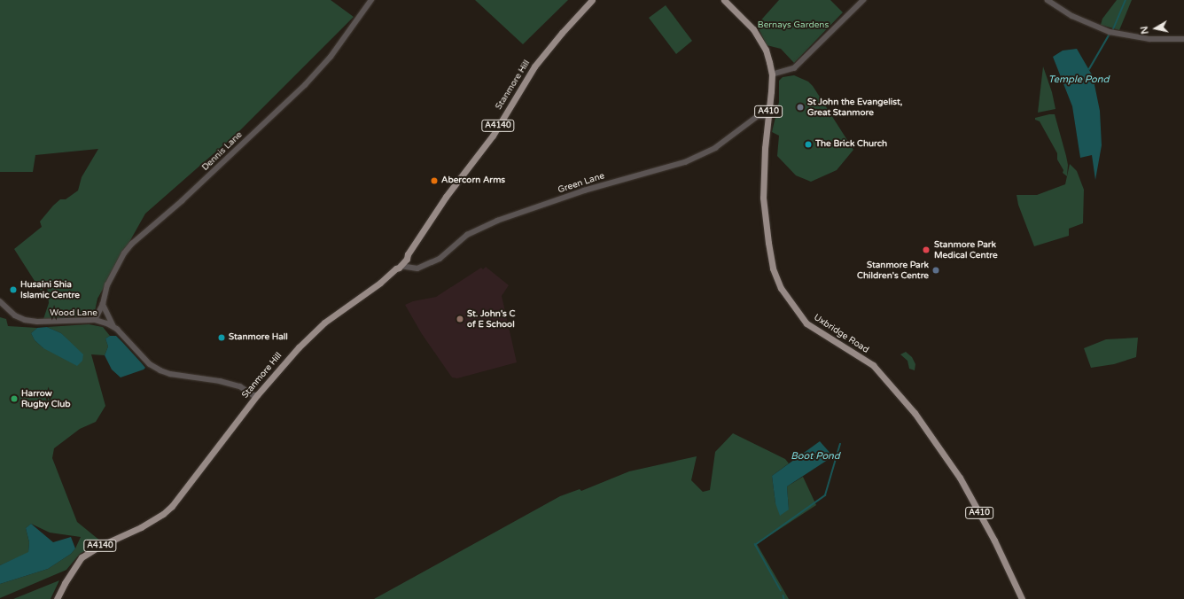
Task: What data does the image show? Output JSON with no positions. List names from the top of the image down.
{
  "streets": {
    "main road": [
      "Stanmore Hill",
      "A410",
      "A4140",
      "Uxbridge Road"
    ],
    "street": ["Dennis Lane", "Green Lane", "Wood Lane"]
  },
  "crossings": [
    ["Stanmore Hill", "Green Lane"],
    ["Stanmore Hill", "Wood Lane"],
    ["Dennis Lane", "Wood Lane"],
    ["Green Lane", "Uxbridge Road"]
  ],
  "water": ["Temple Pond", "Boot Pond"],
  "parks": ["Bernays Gardens"],
  "places": [
    "St John the Evangelist, Great Stanmore",
    "The Brick Church",
    "Abercorn Arms",
    "Stanmore Park Medical Centre",
    "Stanmore Park Children's Centre",
    "Husaini Shia Islamic Centre",
    "St. John's C of E School",
    "Stanmore Hall",
    "Harrow Rugby Club"
  ],
  "north": "left"
}
